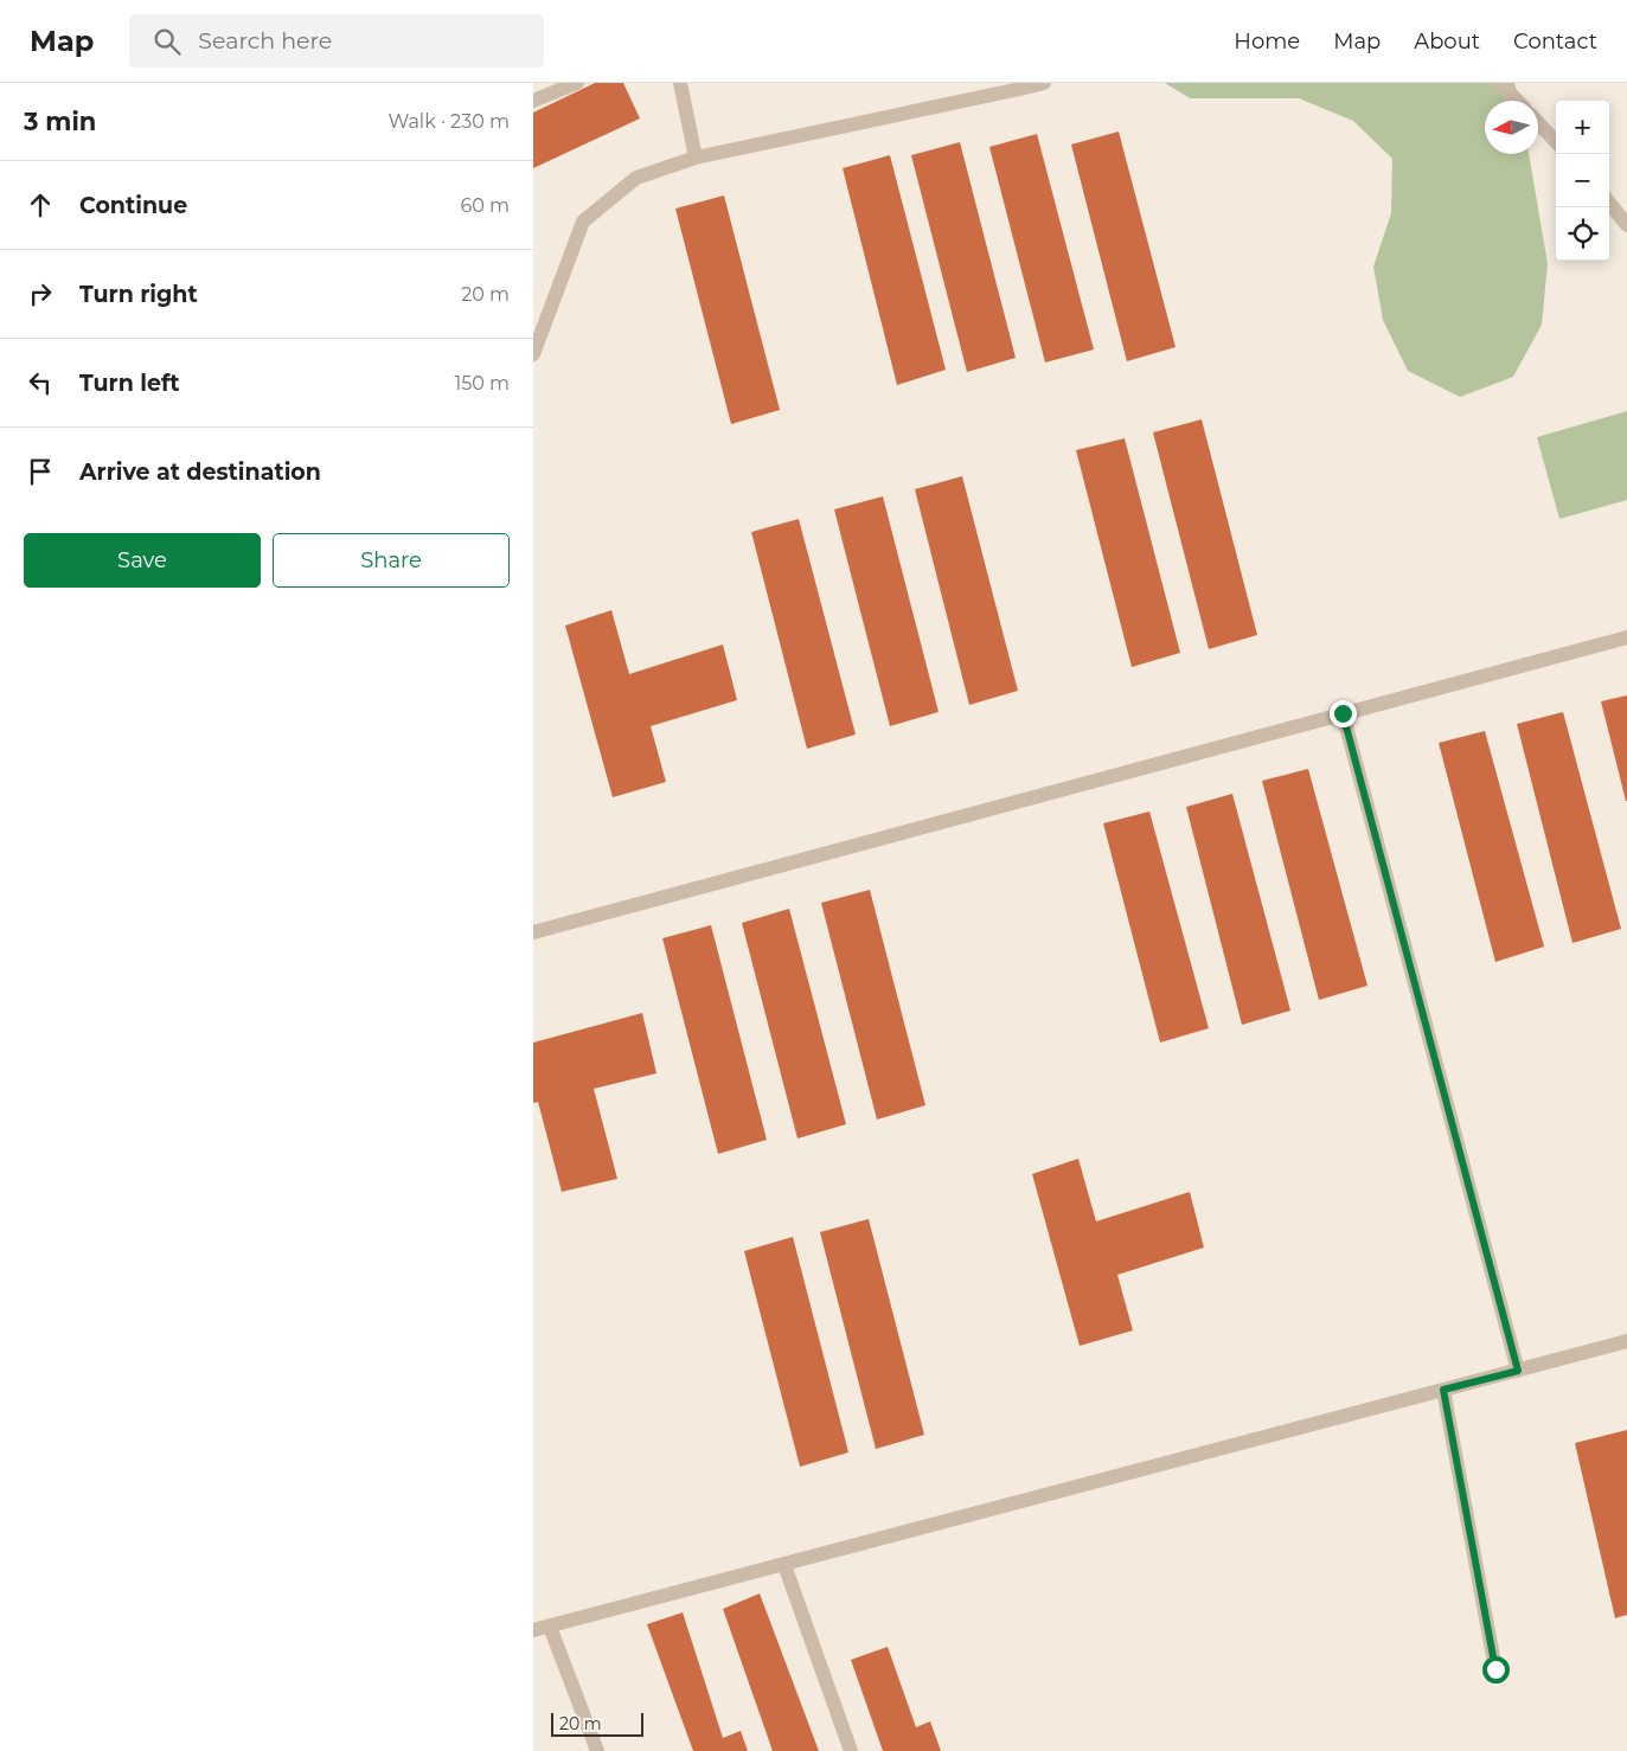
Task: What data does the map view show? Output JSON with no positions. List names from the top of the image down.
{
  "scale_bar": "20 m",
  "north": "left",
  "page": {
    "header": "Map",
    "search": "Search here",
    "nav": [
      "Home",
      "Map",
      "About",
      "Contact"
    ],
    "heading": ["3 min", "Walk · 230 m"],
    "map_buttons": ["+", "−"],
    "list": [
      ["Continue", "60 m"],
      ["Turn right", "20 m"],
      ["Turn left", "150 m"],
      "Arrive at destination"
    ],
    "buttons": ["Save", "Share"],
    "scale": "20 m"
  }
}
